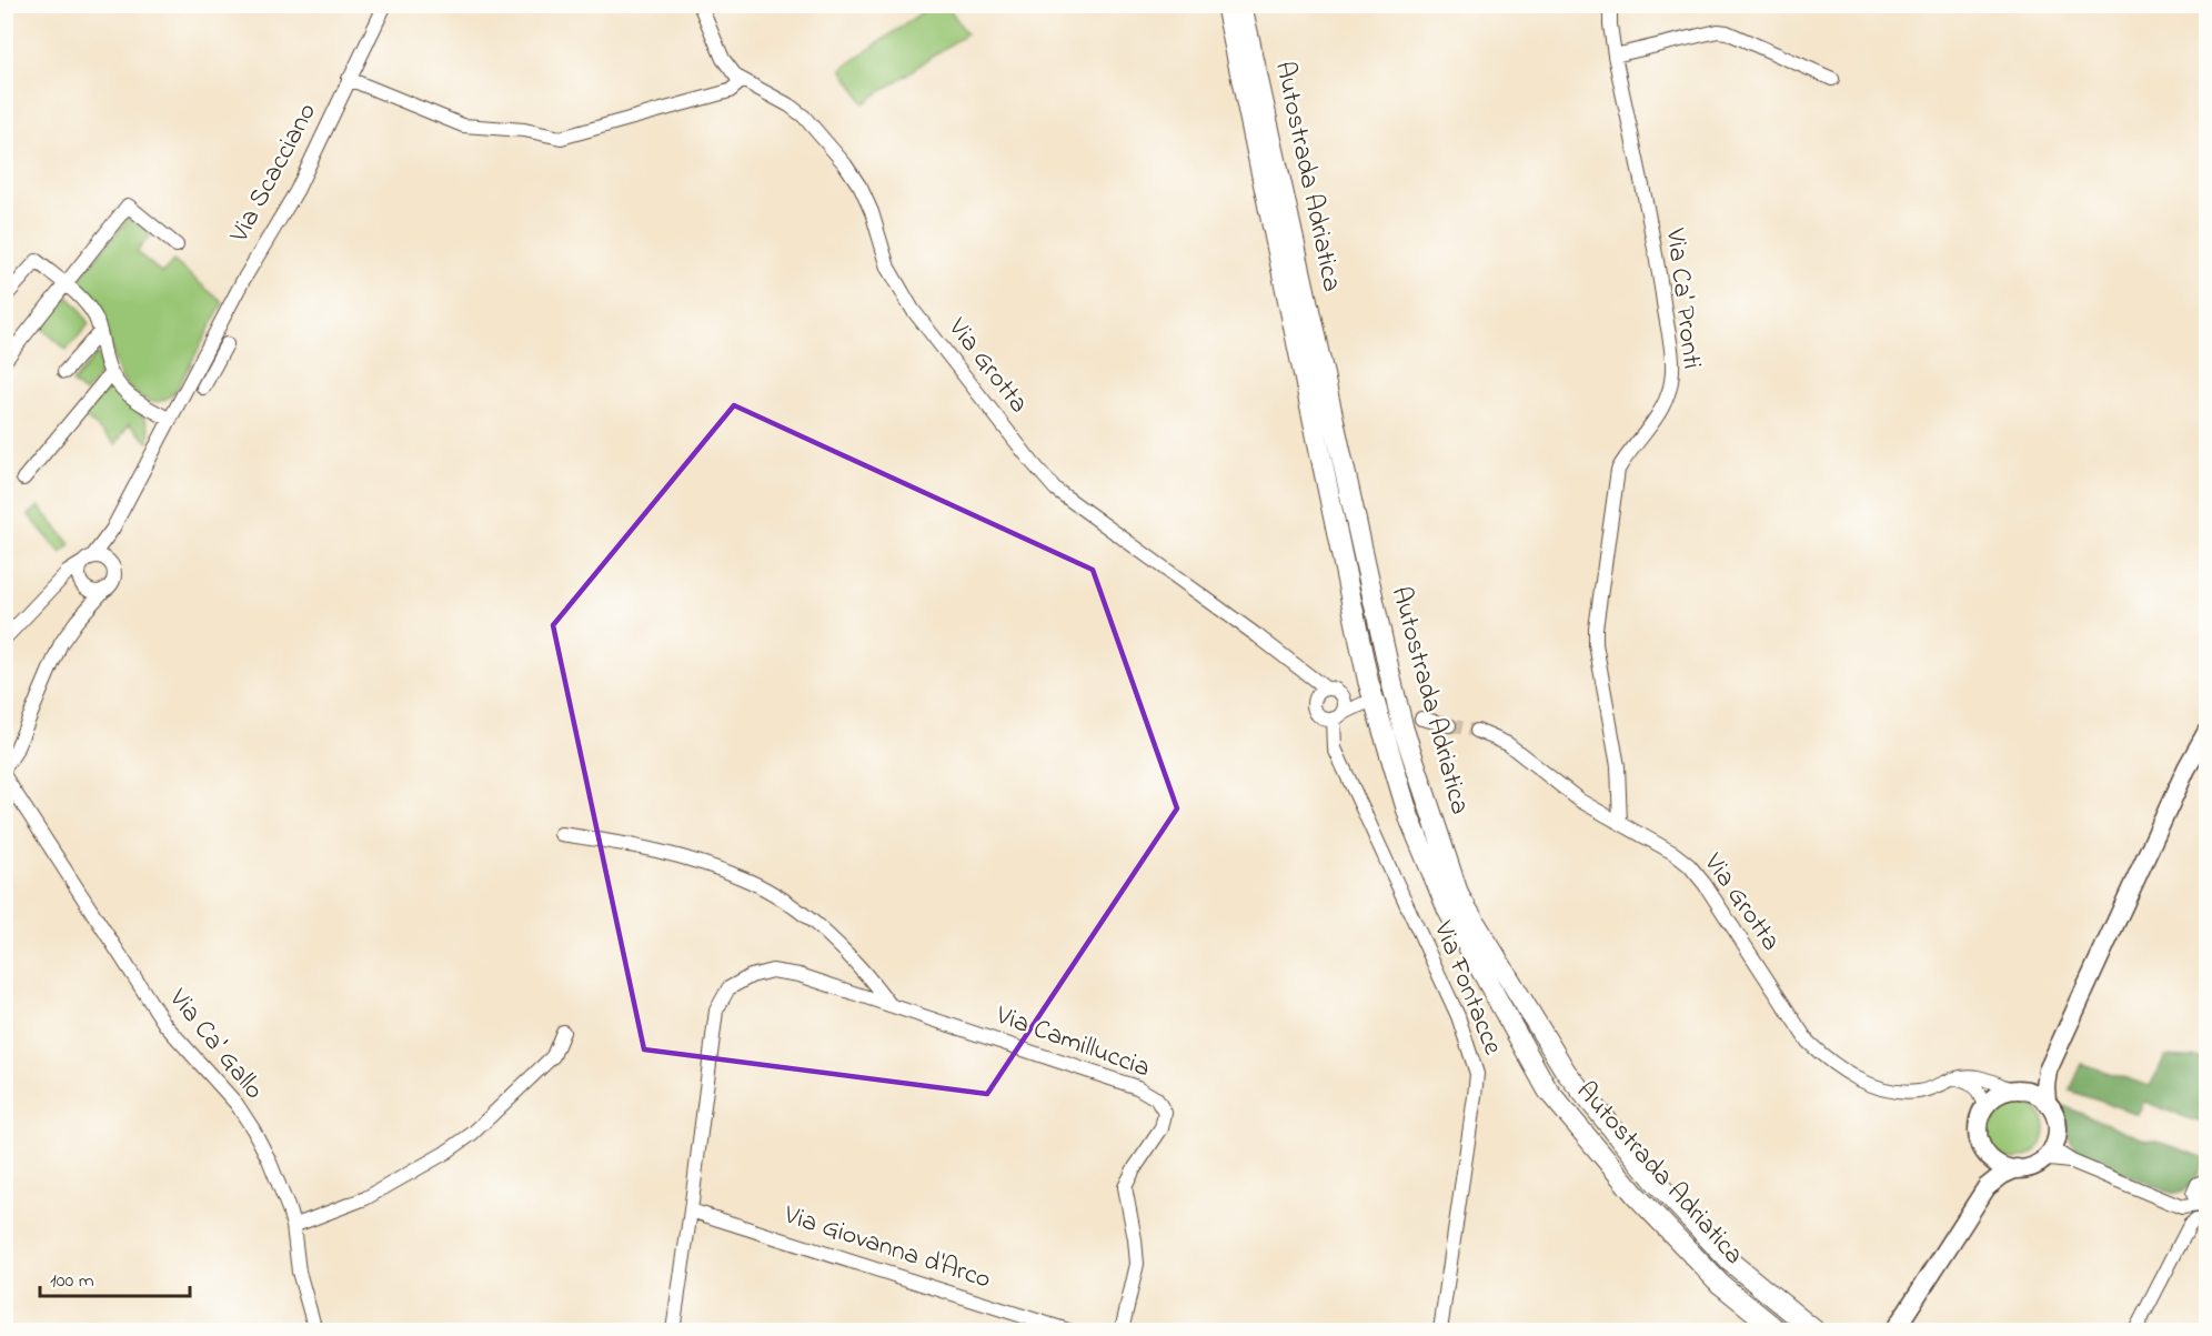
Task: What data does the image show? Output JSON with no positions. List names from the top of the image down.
{
  "streets": {
    "highway": ["Autostrada Adriatica"],
    "street": [
      "Via Scacciano",
      "Via Ca' Pronti",
      "Via Grotta",
      "Via Fontacce",
      "Via Camilluccia",
      "Via Ca' Gallo",
      "Via Giovanna d'Arco"
    ]
  },
  "crossings": [
    ["Via Ca' Pronti", "Via Grotta"],
    ["Via Grotta", "Via Fontacce"],
    ["Via Camilluccia", "Via Giovanna d'Arco"]
  ],
  "scale_bar": "100 m"
}
